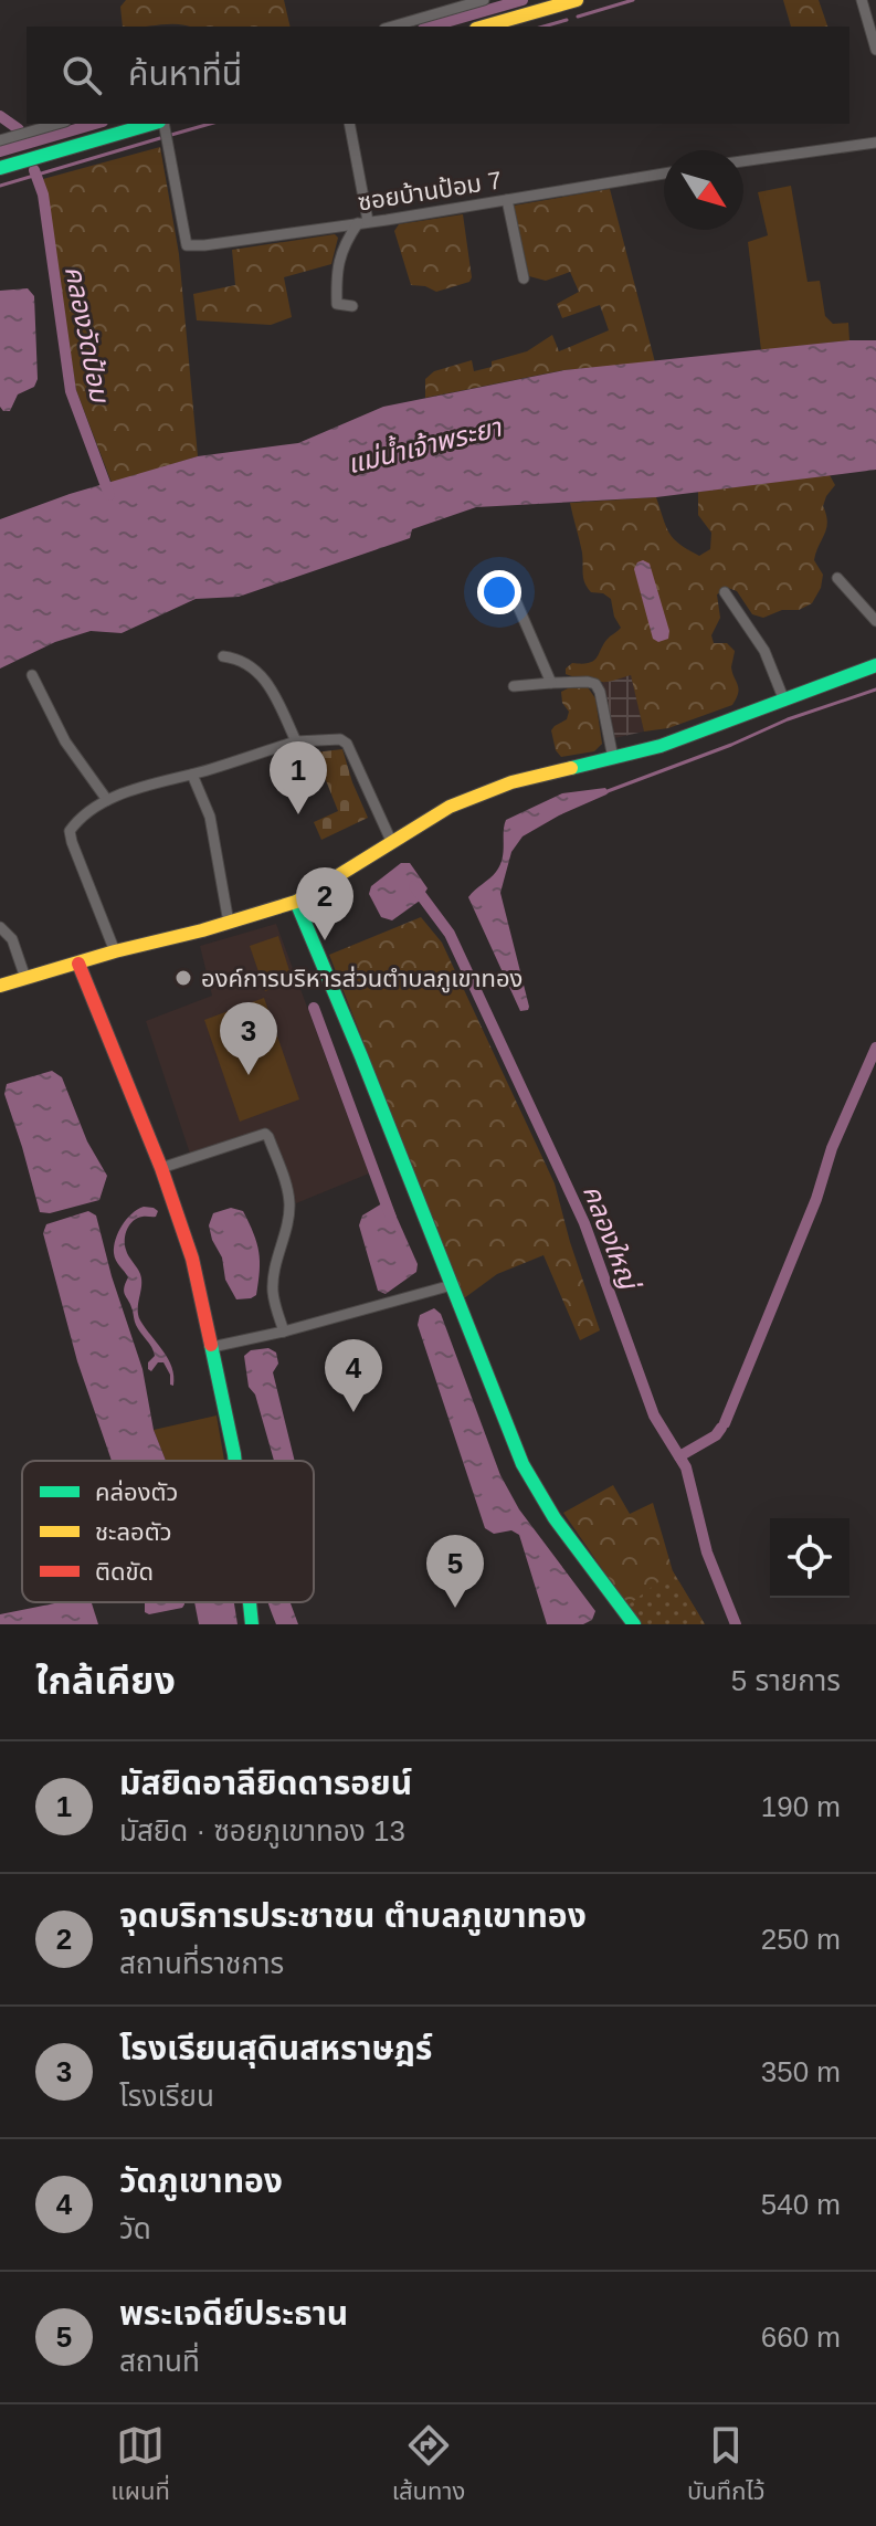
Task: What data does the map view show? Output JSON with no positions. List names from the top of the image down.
{
  "streets": {
    "street": ["ซอยบ้านป้อม 7"]
  },
  "water": ["คลองวัดป้อม", "แม่น้ำเจ้าพระยา", "คลองใหญ่"],
  "places": ["องค์การบริหารส่วนตำบลภูเขาทอง"],
  "legend": ["คล่องตัว", "ชะลอตัว", "ติดขัด"],
  "north": "bottom right",
  "page": {
    "search": "ค้นหาที่นี่",
    "pins": [
      "1",
      "2",
      "3",
      "4",
      "5"
    ],
    "heading": ["ใกล้เคียง", "5 รายการ"],
    "list": [
      {
        "mark": "1",
        "name": "มัสยิดอาลียิดดารอยน์",
        "note": "มัสยิด · ซอยภูเขาทอง 13",
        "value": "190 m"
      },
      {
        "mark": "2",
        "name": "จุดบริการประชาชน ตำบลภูเขาทอง",
        "note": "สถานที่ราชการ",
        "value": "250 m"
      },
      {
        "mark": "3",
        "name": "โรงเรียนสุดินสหราษฎร์",
        "note": "โรงเรียน",
        "value": "350 m"
      },
      {
        "mark": "4",
        "name": "วัดภูเขาทอง",
        "note": "วัด",
        "value": "540 m"
      },
      {
        "mark": "5",
        "name": "พระเจดีย์ประธาน",
        "note": "สถานที่",
        "value": "660 m"
      }
    ],
    "nav": ["แผนที่", "เส้นทาง", "บันทึกไว้"]
  }
}
